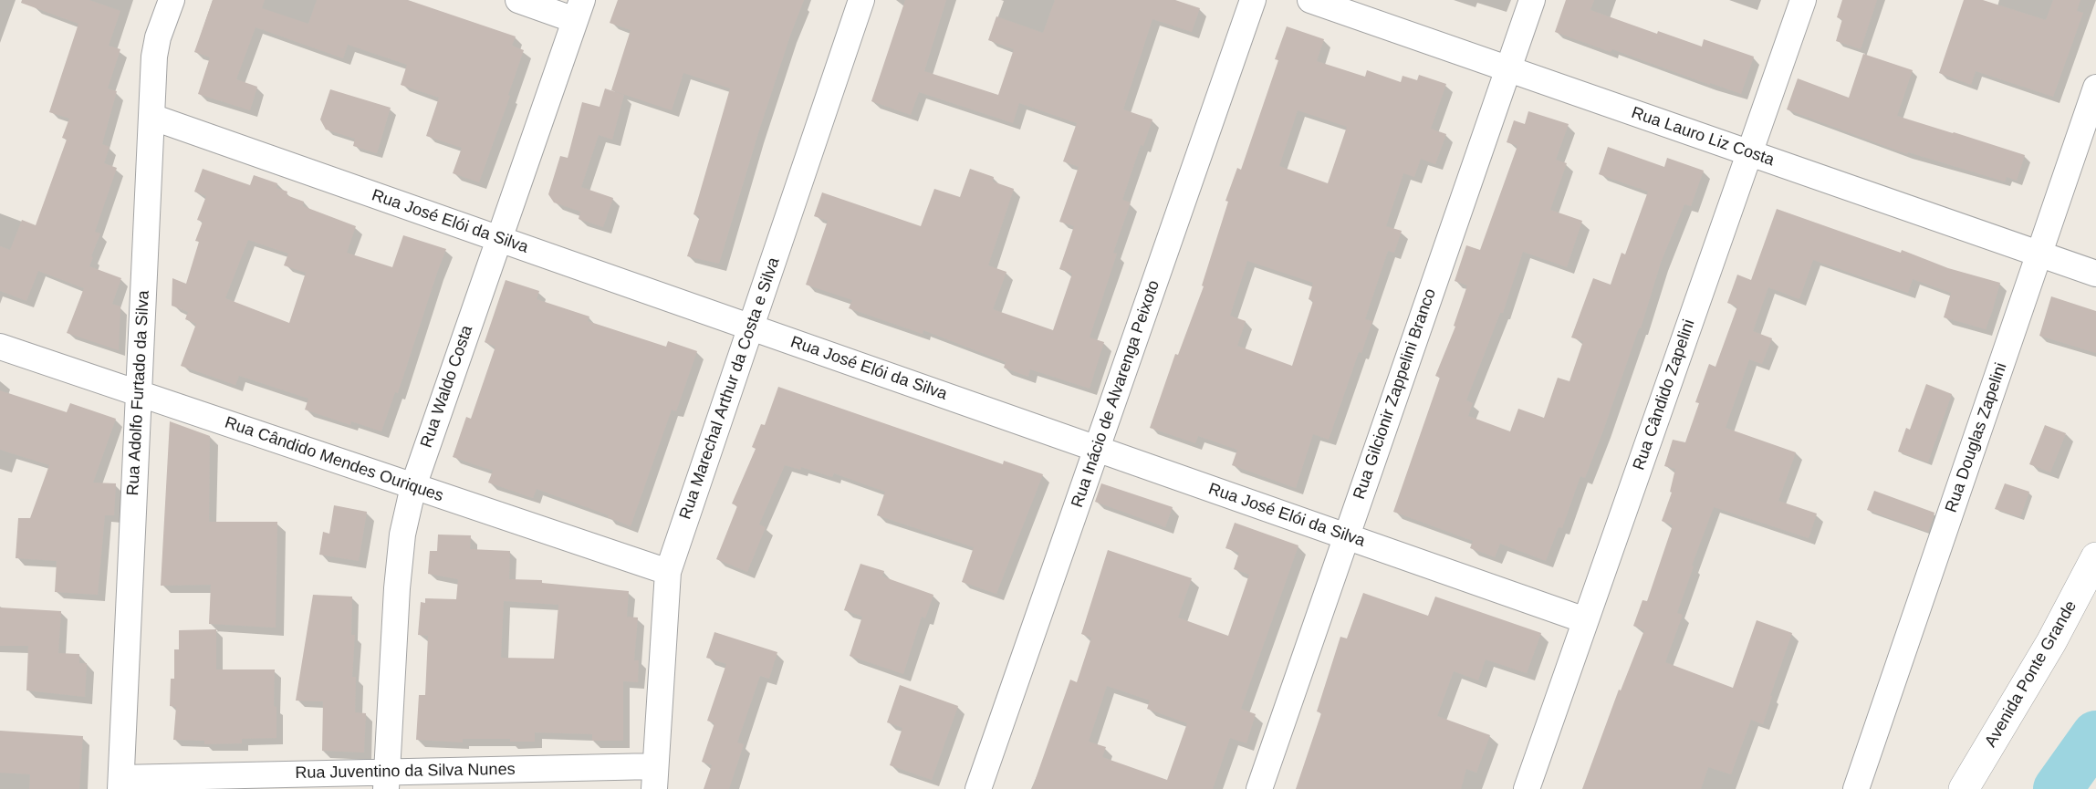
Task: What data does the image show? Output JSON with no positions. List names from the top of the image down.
{
  "streets": {
    "street": [
      "Rua Lauro Liz Costa",
      "Rua José Elói da Silva",
      "Rua Waldo Costa",
      "Rua Marechal Arthur da Costa e Silva",
      "Rua Adolfo Furtado da Silva",
      "Rua Inácio de Alvarenga Peixoto",
      "Rua Gilcionir Zappelini Branco",
      "Rua Cândido Zapelini",
      "Rua Douglas Zapelini",
      "Rua Cândido Mendes Ouriques",
      "Avenida Ponte Grande",
      "Rua Juventino da Silva Nunes"
    ]
  },
  "crossings": [
    ["Rua Lauro Liz Costa", "Rua Gilcionir Zappelini Branco"],
    ["Rua Lauro Liz Costa", "Rua Cândido Zapelini"],
    ["Rua Lauro Liz Costa", "Rua Douglas Zapelini"],
    ["Rua José Elói da Silva", "Rua Waldo Costa"],
    ["Rua José Elói da Silva", "Rua Marechal Arthur da Costa e Silva"],
    ["Rua José Elói da Silva", "Rua Adolfo Furtado da Silva"],
    ["Rua José Elói da Silva", "Rua Inácio de Alvarenga Peixoto"],
    ["Rua José Elói da Silva", "Rua Gilcionir Zappelini Branco"],
    ["Rua José Elói da Silva", "Rua Cândido Zapelini"],
    ["Rua Waldo Costa", "Rua Cândido Mendes Ouriques"],
    ["Rua Waldo Costa", "Rua Juventino da Silva Nunes"],
    ["Rua Marechal Arthur da Costa e Silva", "Rua Cândido Mendes Ouriques"],
    ["Rua Marechal Arthur da Costa e Silva", "Rua Juventino da Silva Nunes"],
    ["Rua Adolfo Furtado da Silva", "Rua Cândido Mendes Ouriques"],
    ["Rua Adolfo Furtado da Silva", "Rua Juventino da Silva Nunes"]
  ]
}
